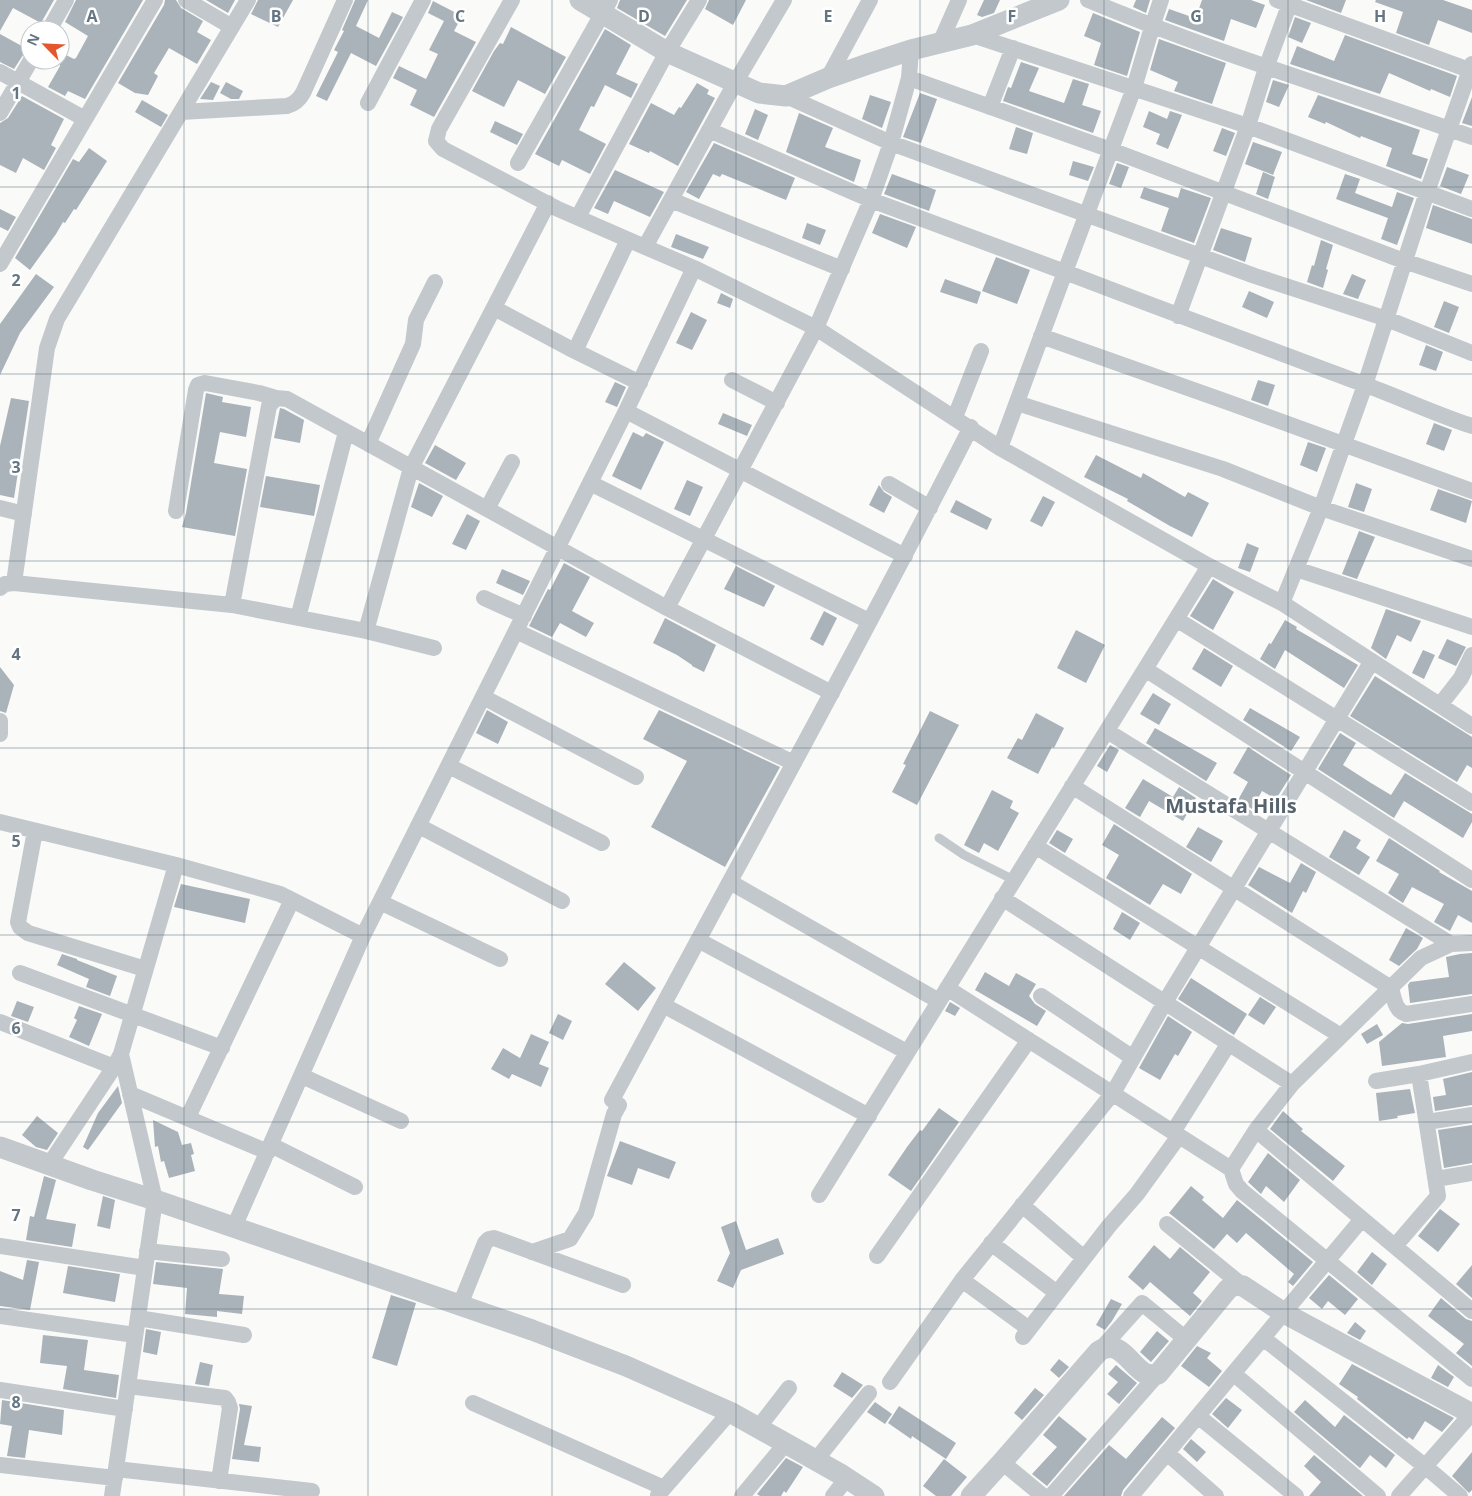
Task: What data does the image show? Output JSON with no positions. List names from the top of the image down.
{
  "districts": ["Mustafa Hills"],
  "north": "top left",
  "grid": {
    "columns": [
      "A",
      "B",
      "C",
      "D",
      "E",
      "F",
      "G",
      "H"
    ],
    "rows": [
      "1",
      "2",
      "3",
      "4",
      "5",
      "6",
      "7",
      "8"
    ]
  }
}
